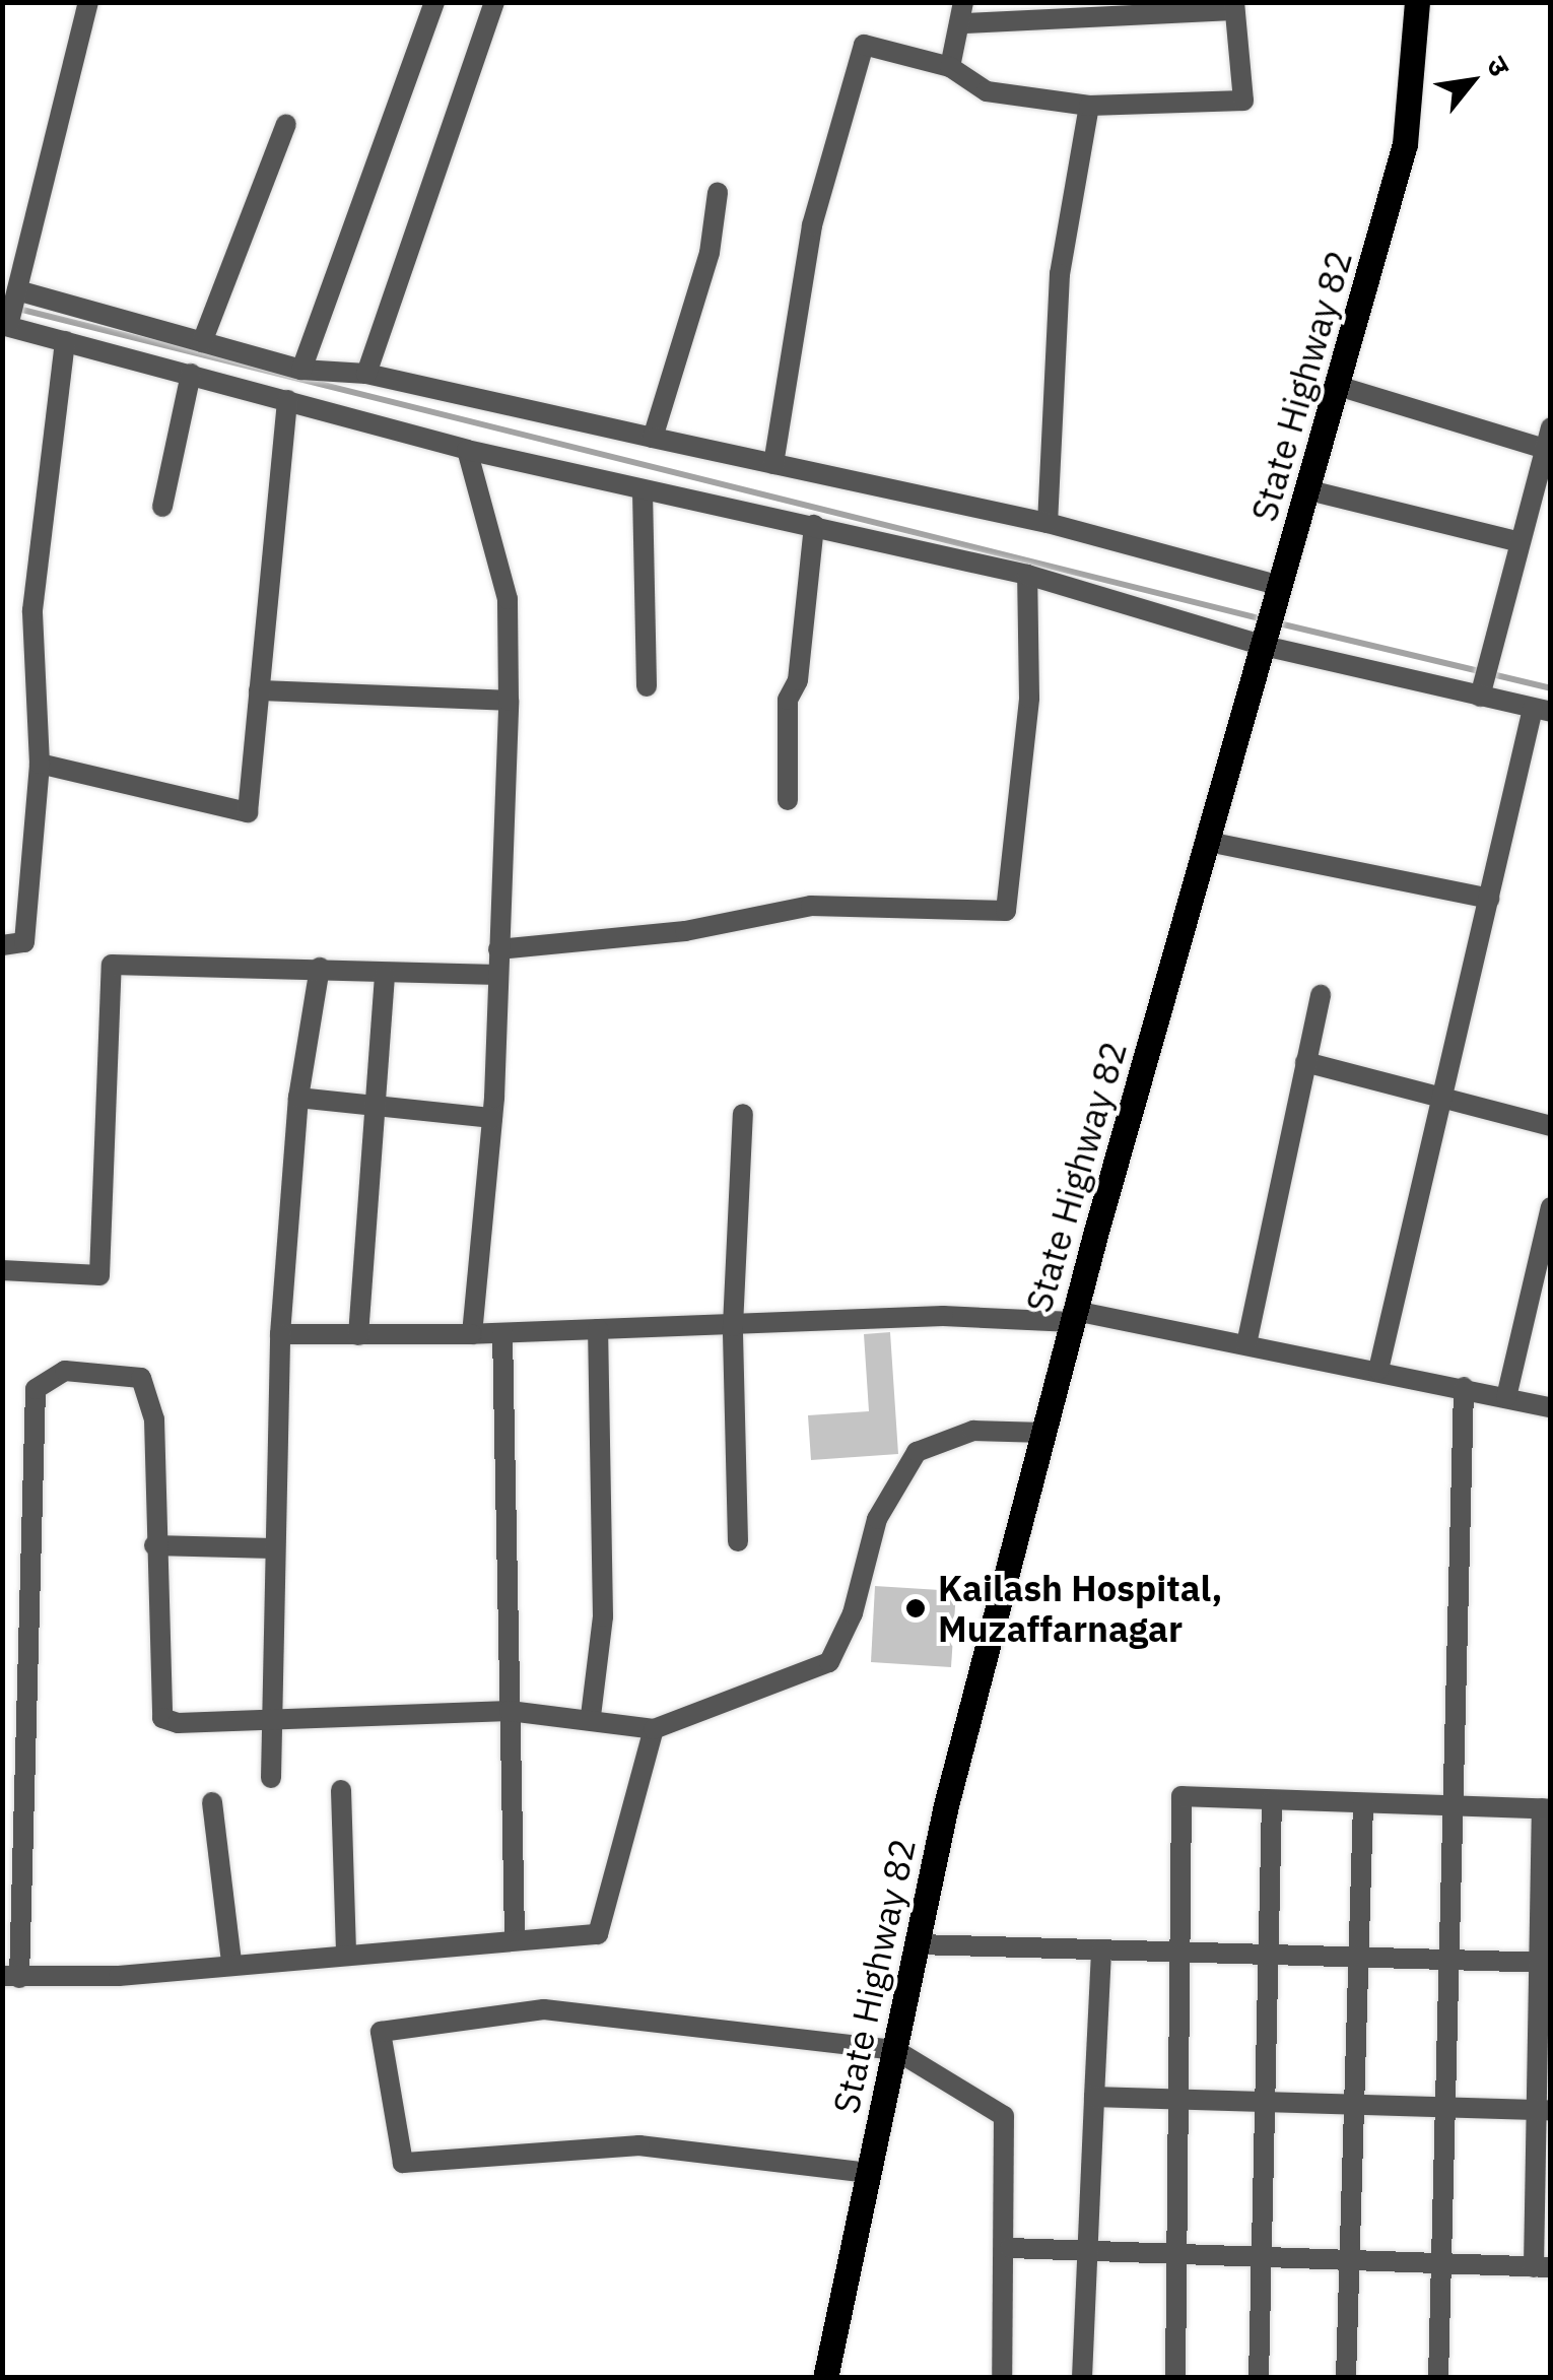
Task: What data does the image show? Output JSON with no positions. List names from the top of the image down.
{
  "streets": {
    "main road": ["State Highway 82"]
  },
  "places": ["Kailash Hospital, Muzaffarnagar"],
  "north": "top right"
}
